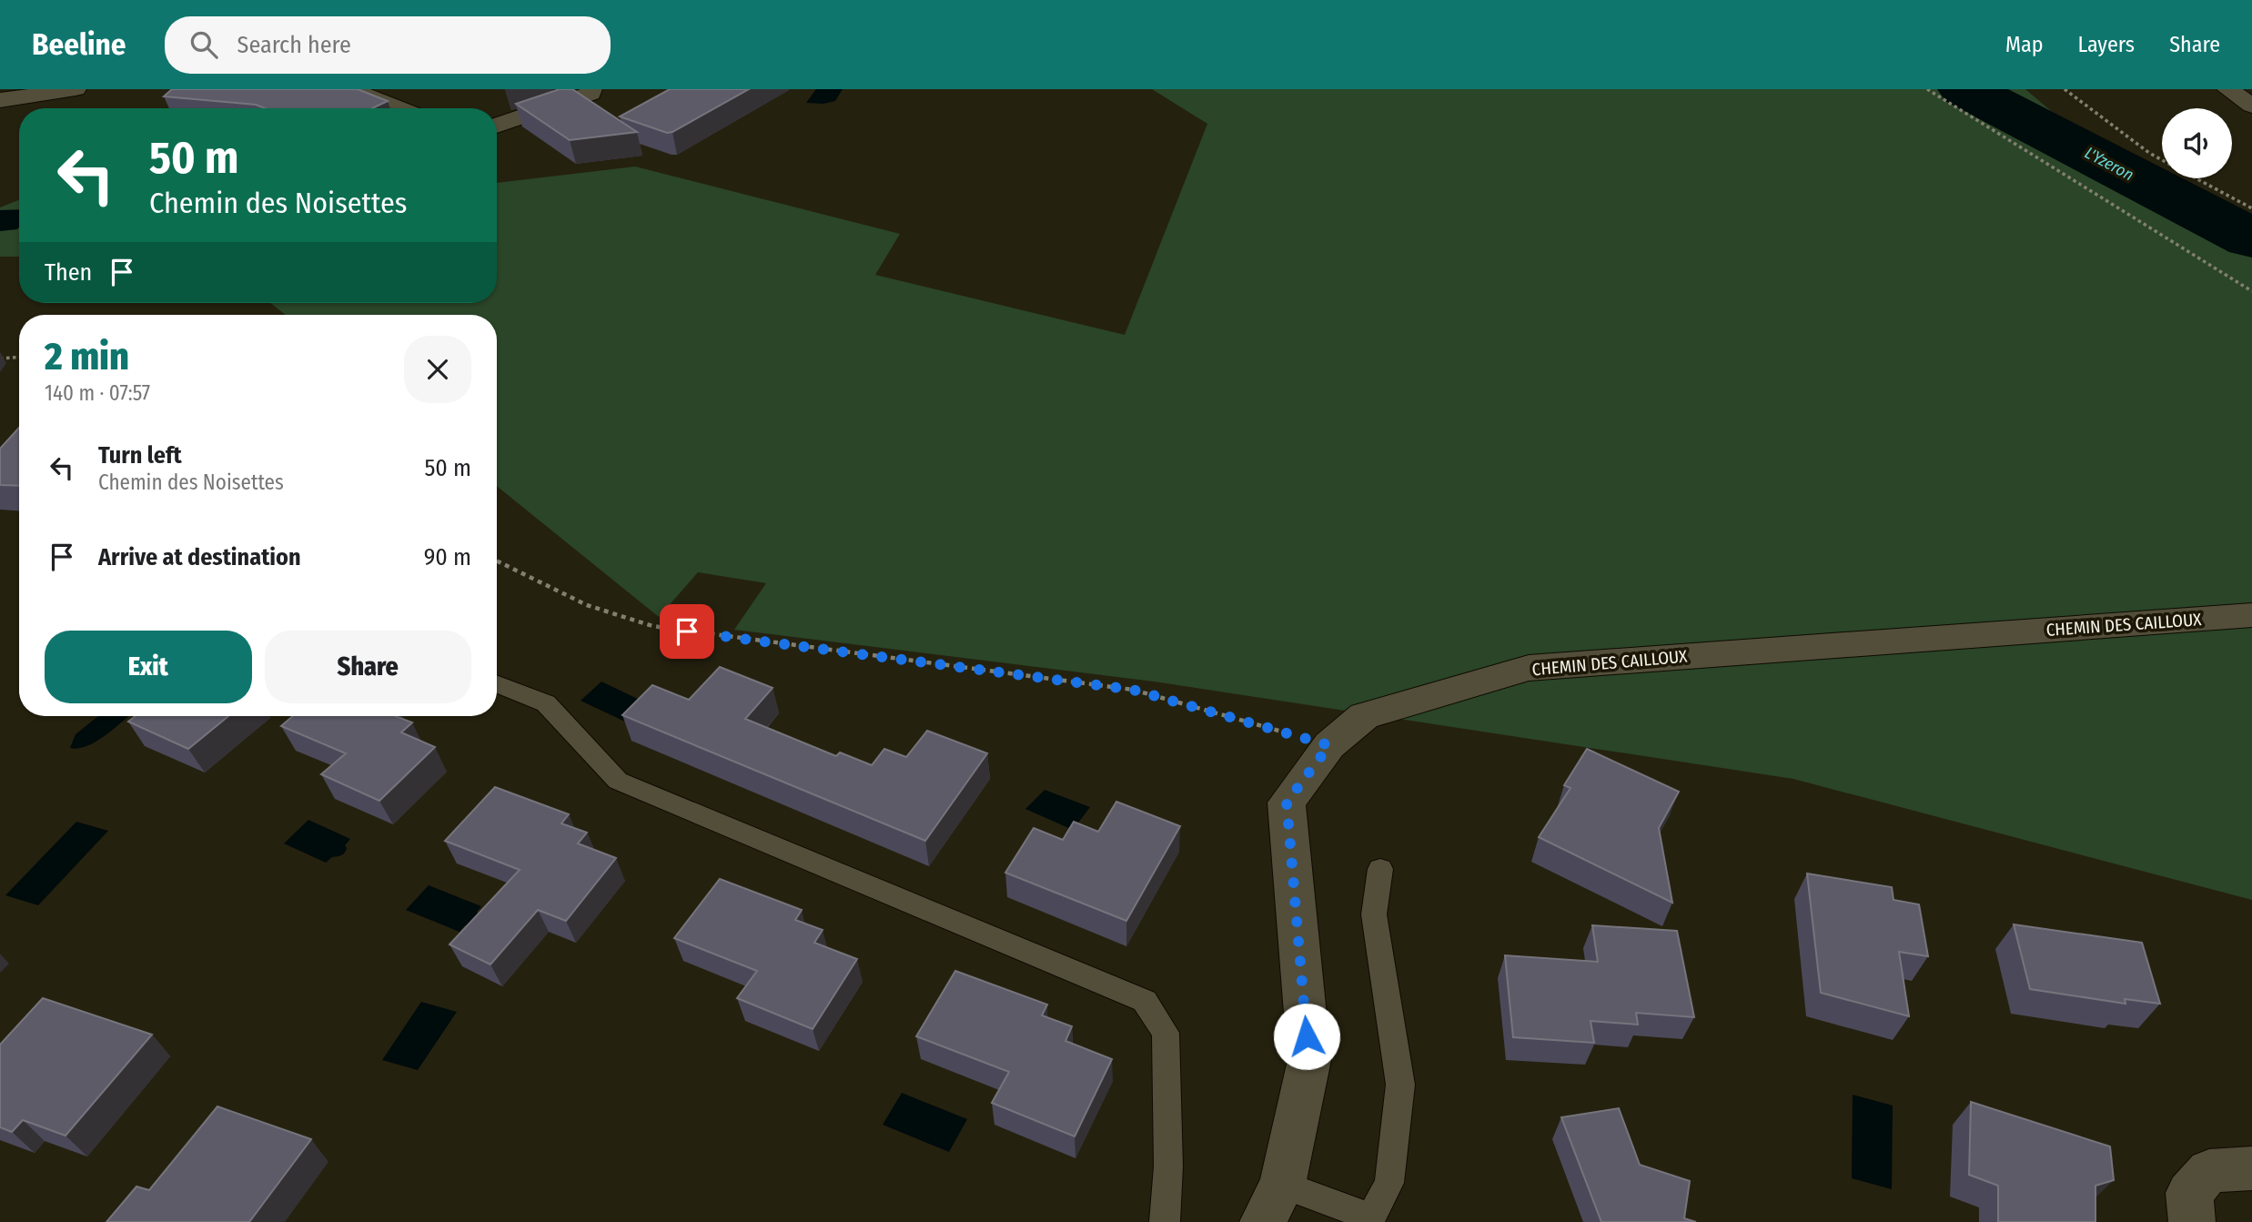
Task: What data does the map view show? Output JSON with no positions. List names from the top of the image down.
{
  "streets": {
    "street": ["CHEMIN DES CAILLOUX"]
  },
  "water": ["L'Yzeron"],
  "page": {
    "header": "Beeline",
    "search": "Search here",
    "nav": ["Map", "Layers", "Share"],
    "turn": ["50 m", "Chemin des Noisettes"],
    "then": "Then",
    "heading": ["2 min", "140 m · 07:57"],
    "list": [
      {
        "name": "Turn left",
        "note": "Chemin des Noisettes",
        "value": "50 m"
      },
      {
        "name": "Arrive at destination",
        "value": "90 m"
      }
    ],
    "buttons": ["Exit", "Share"]
  }
}
